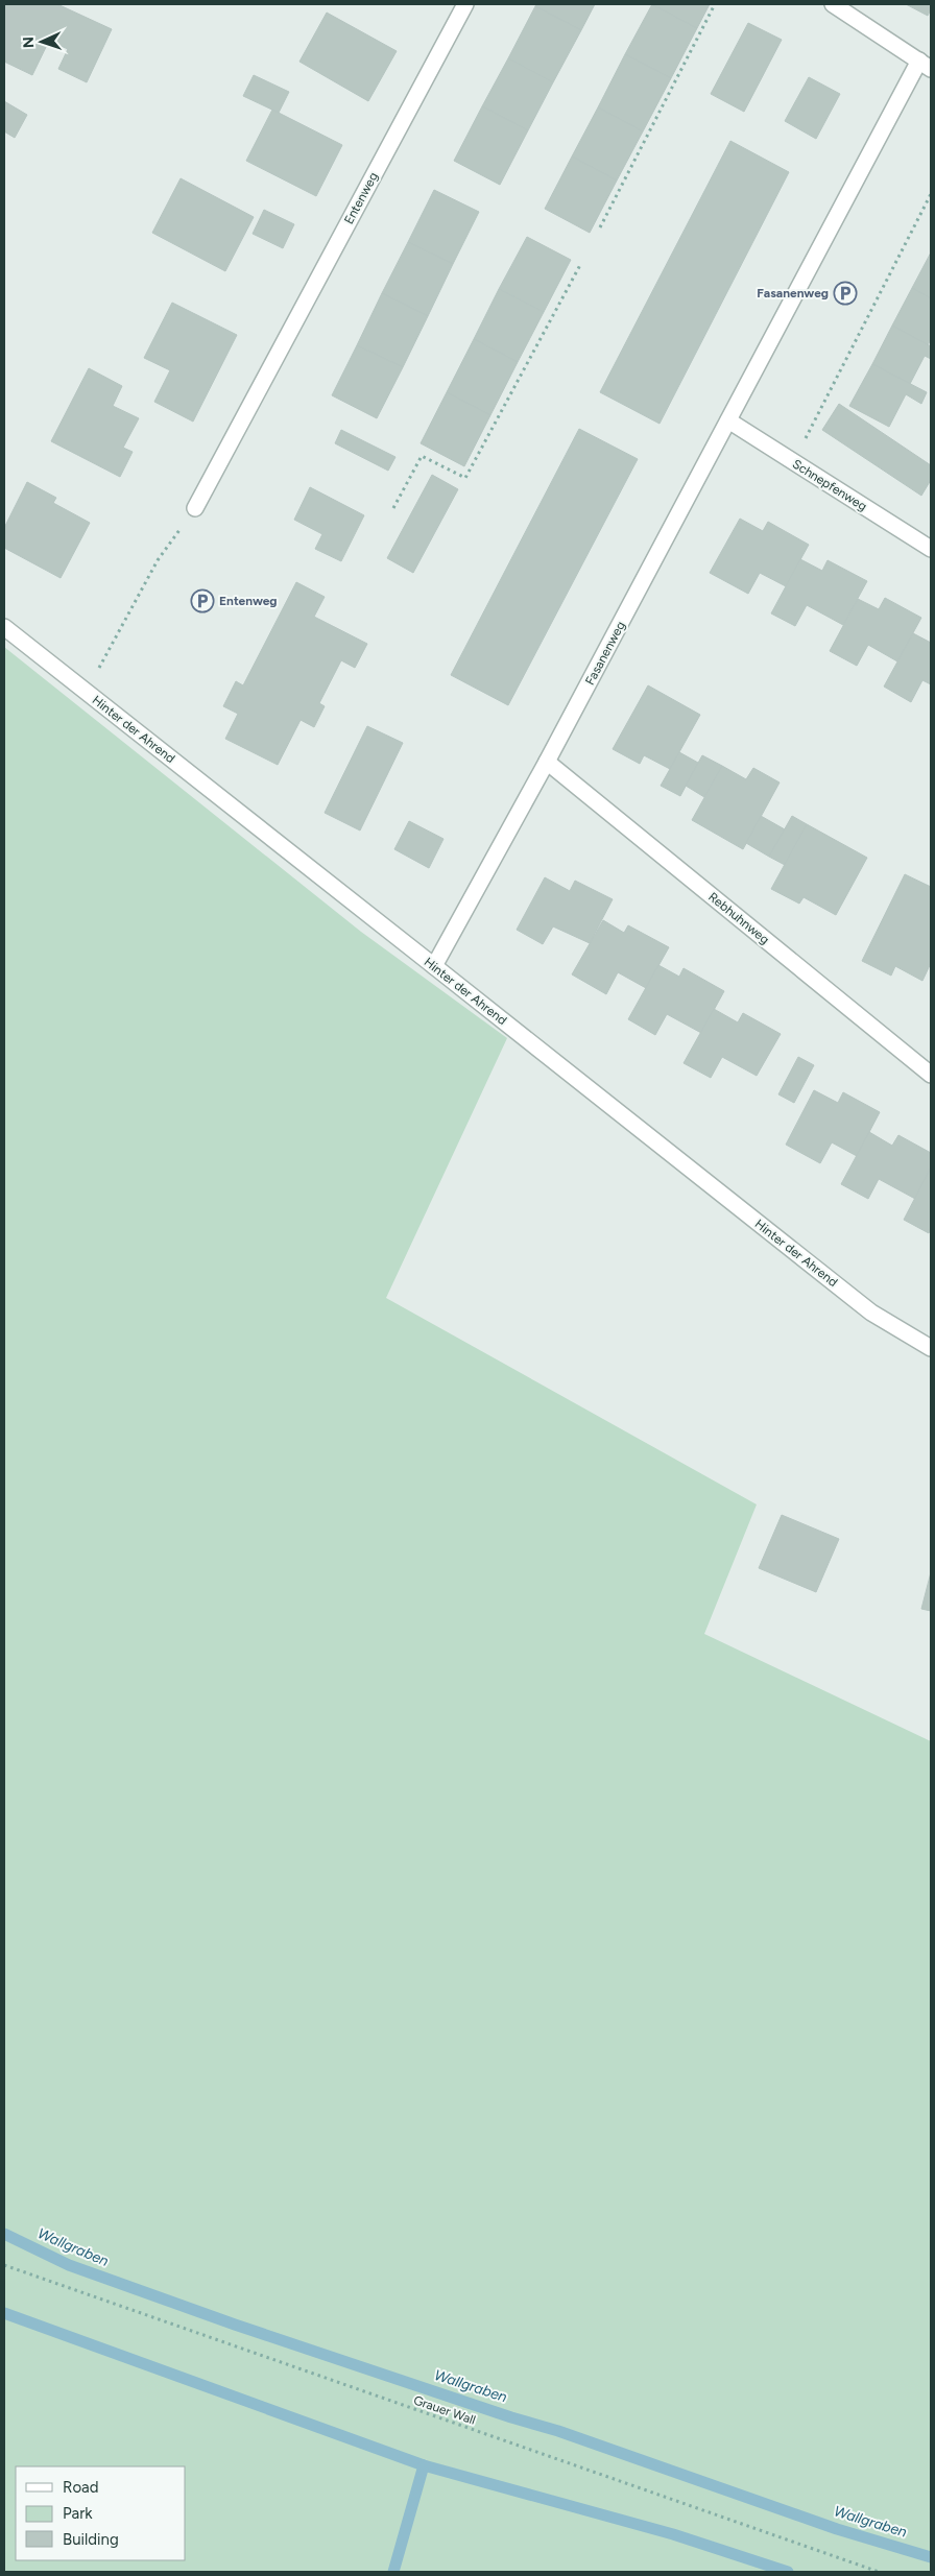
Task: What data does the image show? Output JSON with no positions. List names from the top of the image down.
{
  "streets": {
    "street": [
      "Entenweg",
      "Schnepfenweg",
      "Fasanenweg",
      "Hinter der Ahrend",
      "Rebhuhnweg"
    ],
    "path": ["Grauer Wall"]
  },
  "crossings": [
    ["Schnepfenweg", "Fasanenweg"],
    ["Fasanenweg", "Hinter der Ahrend"],
    ["Fasanenweg", "Rebhuhnweg"]
  ],
  "water": ["Wallgraben"],
  "places": {
    "parking": ["Fasanenweg", "Entenweg"]
  },
  "legend": ["Road", "Park", "Building"],
  "north": "left"
}
